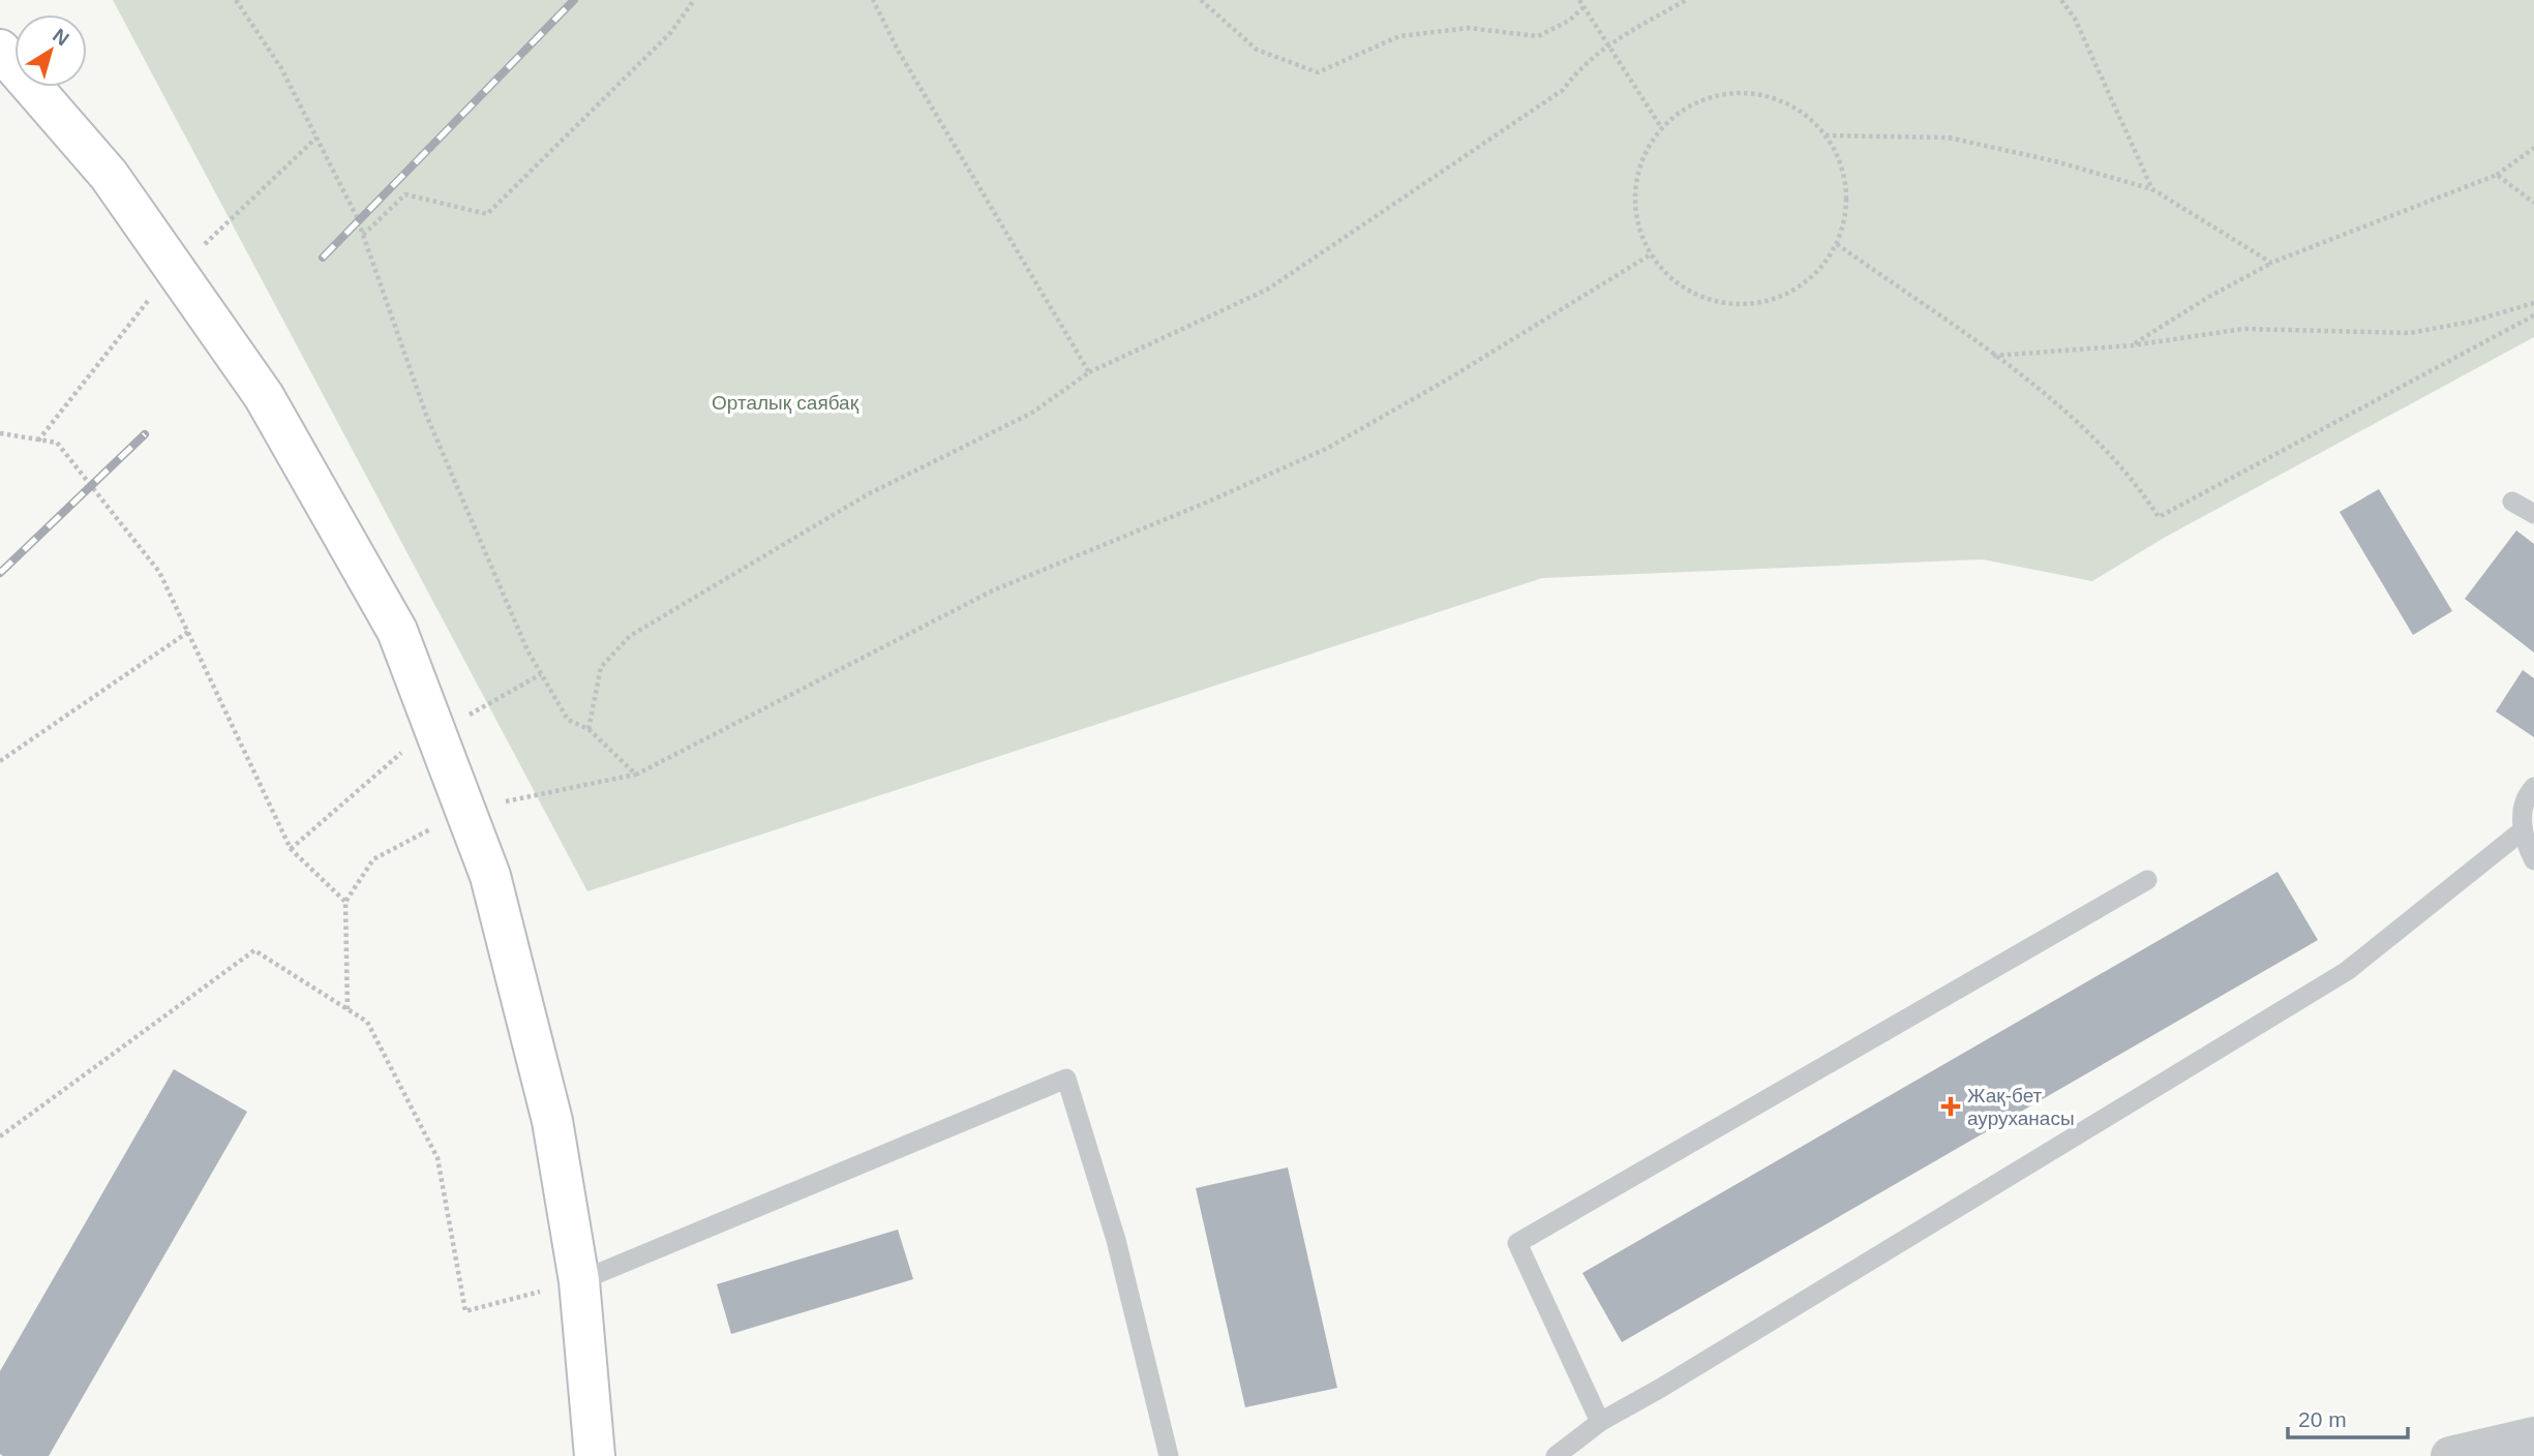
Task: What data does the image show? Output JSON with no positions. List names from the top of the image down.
{
  "parks": ["Орталық саябақ"],
  "places": {
    "health": ["Жақ-бет ауруханасы"]
  },
  "scale_bar": "20 m",
  "north": "top right"
}
